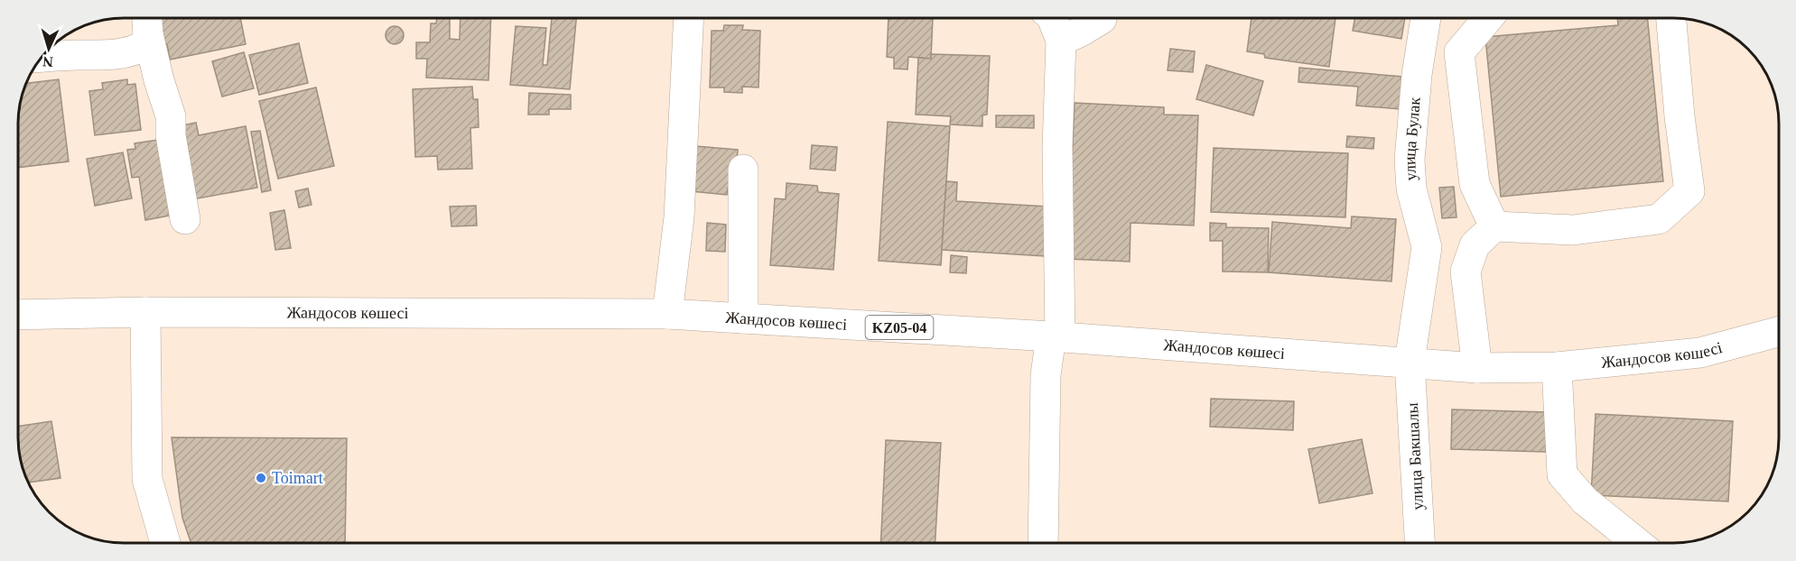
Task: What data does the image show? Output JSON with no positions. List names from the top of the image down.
{
  "streets": {
    "street": [
      "улица Булак",
      "Жандосов көшесі",
      "KZ05-04",
      "улица Бакшалы"
    ]
  },
  "crossings": [
    ["улица Булак", "Жандосов көшесі"],
    ["улица Булак", "улица Бакшалы"],
    ["Жандосов көшесі", "улица Бакшалы"]
  ],
  "places": ["Toimart"],
  "north": "bottom"
}
